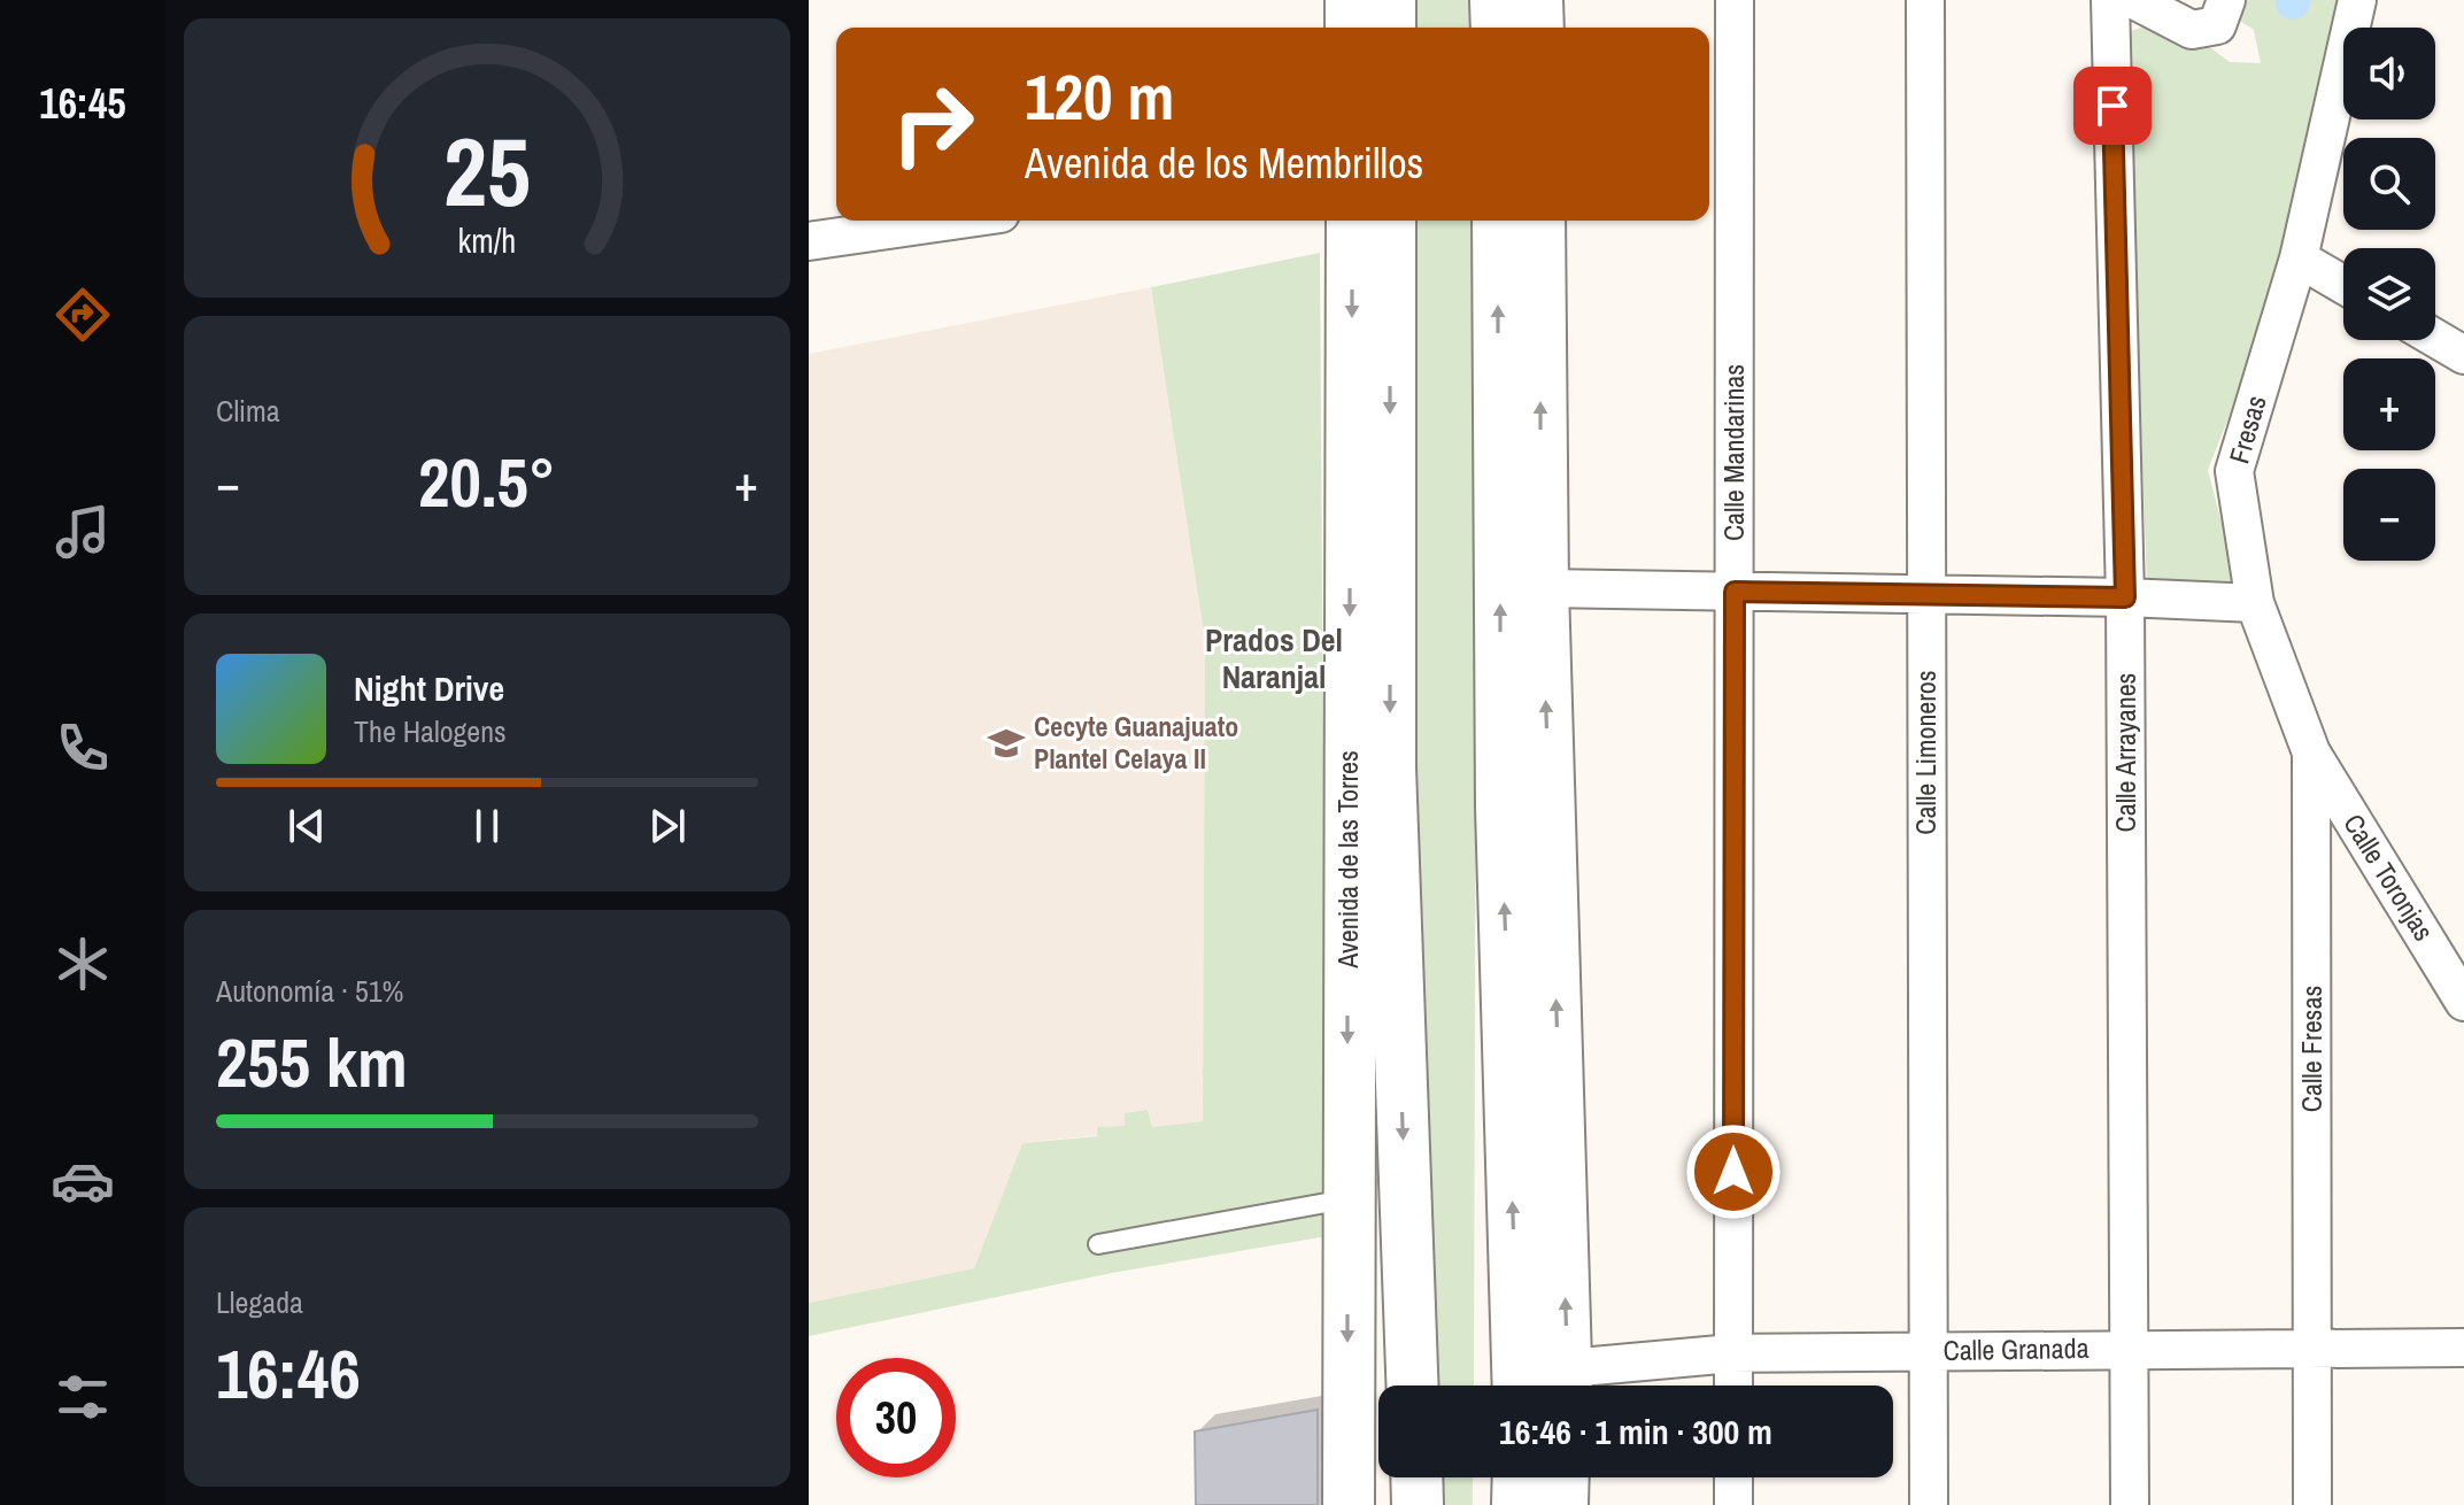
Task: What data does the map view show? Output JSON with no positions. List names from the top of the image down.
{
  "streets": {
    "street": [
      "Fresas",
      "Calle Mandarinas",
      "Calle Limoneros",
      "Calle Arrayanes",
      "Avenida de las Torres",
      "Calle Toronjas",
      "Calle Fresas",
      "Calle Granada"
    ]
  },
  "crossings": [
    ["Fresas", "Calle Fresas"],
    ["Calle Mandarinas", "Calle Granada"],
    ["Calle Limoneros", "Calle Granada"],
    ["Calle Arrayanes", "Calle Granada"],
    ["Calle Toronjas", "Calle Fresas"],
    ["Calle Fresas", "Calle Granada"]
  ],
  "districts": ["Prados Del Naranjal"],
  "places": {
    "school or university": ["Cecyte Guanajuato Plantel Celaya II"]
  },
  "page": {
    "tabs": "16:45",
    "map_buttons": ["+", "−"],
    "turn": ["120 m", "Avenida de los Membrillos"],
    "tile": [
      "Clima",
      ["Autonomía · 51%", "255 km"],
      ["Llegada", "16:46"]
    ],
    "heat": ["−", "20.5°", "+"],
    "song": ["Night Drive", "The Halogens"],
    "limit": "30",
    "trip": "16:46 · 1 min · 300 m",
    "gauge": ["25", "km/h"]
  }
}
